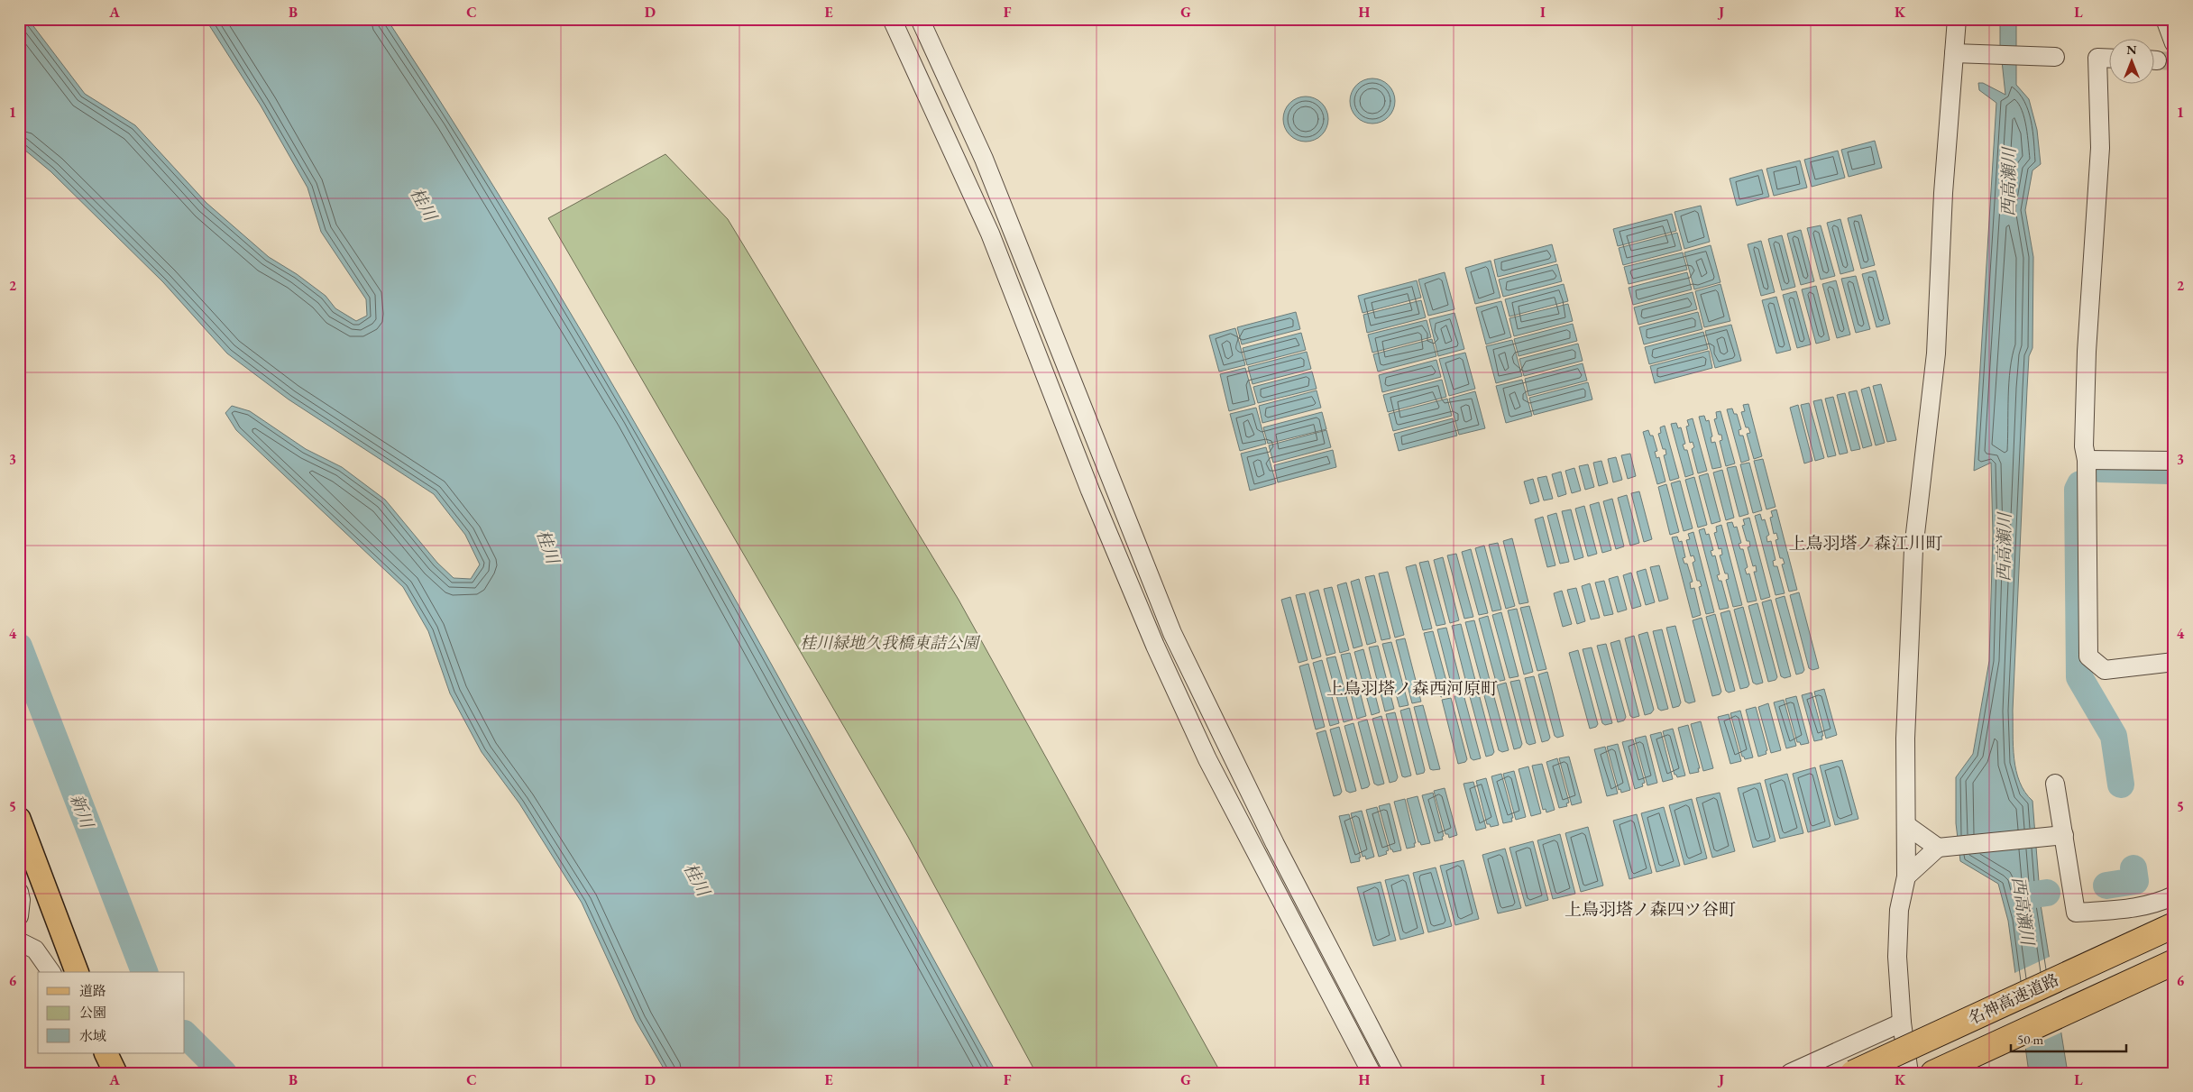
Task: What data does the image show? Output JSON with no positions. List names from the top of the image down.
{
  "streets": {
    "highway": ["名神高速道路"]
  },
  "districts": ["上鳥羽塔ノ森江川町", "上鳥羽塔ノ森西河原町", "上鳥羽塔ノ森四ツ谷町"],
  "water": ["西高瀬川", "桂川", "新川"],
  "parks": ["桂川緑地久我橋東詰公園"],
  "legend": ["道路", "公園", "水域"],
  "scale_bar": "50 m",
  "north": "top",
  "grid": {
    "columns": [
      "A",
      "B",
      "C",
      "D",
      "E",
      "F",
      "G",
      "H",
      "I",
      "J",
      "K",
      "L"
    ],
    "rows": [
      "1",
      "2",
      "3",
      "4",
      "5",
      "6"
    ]
  }
}
